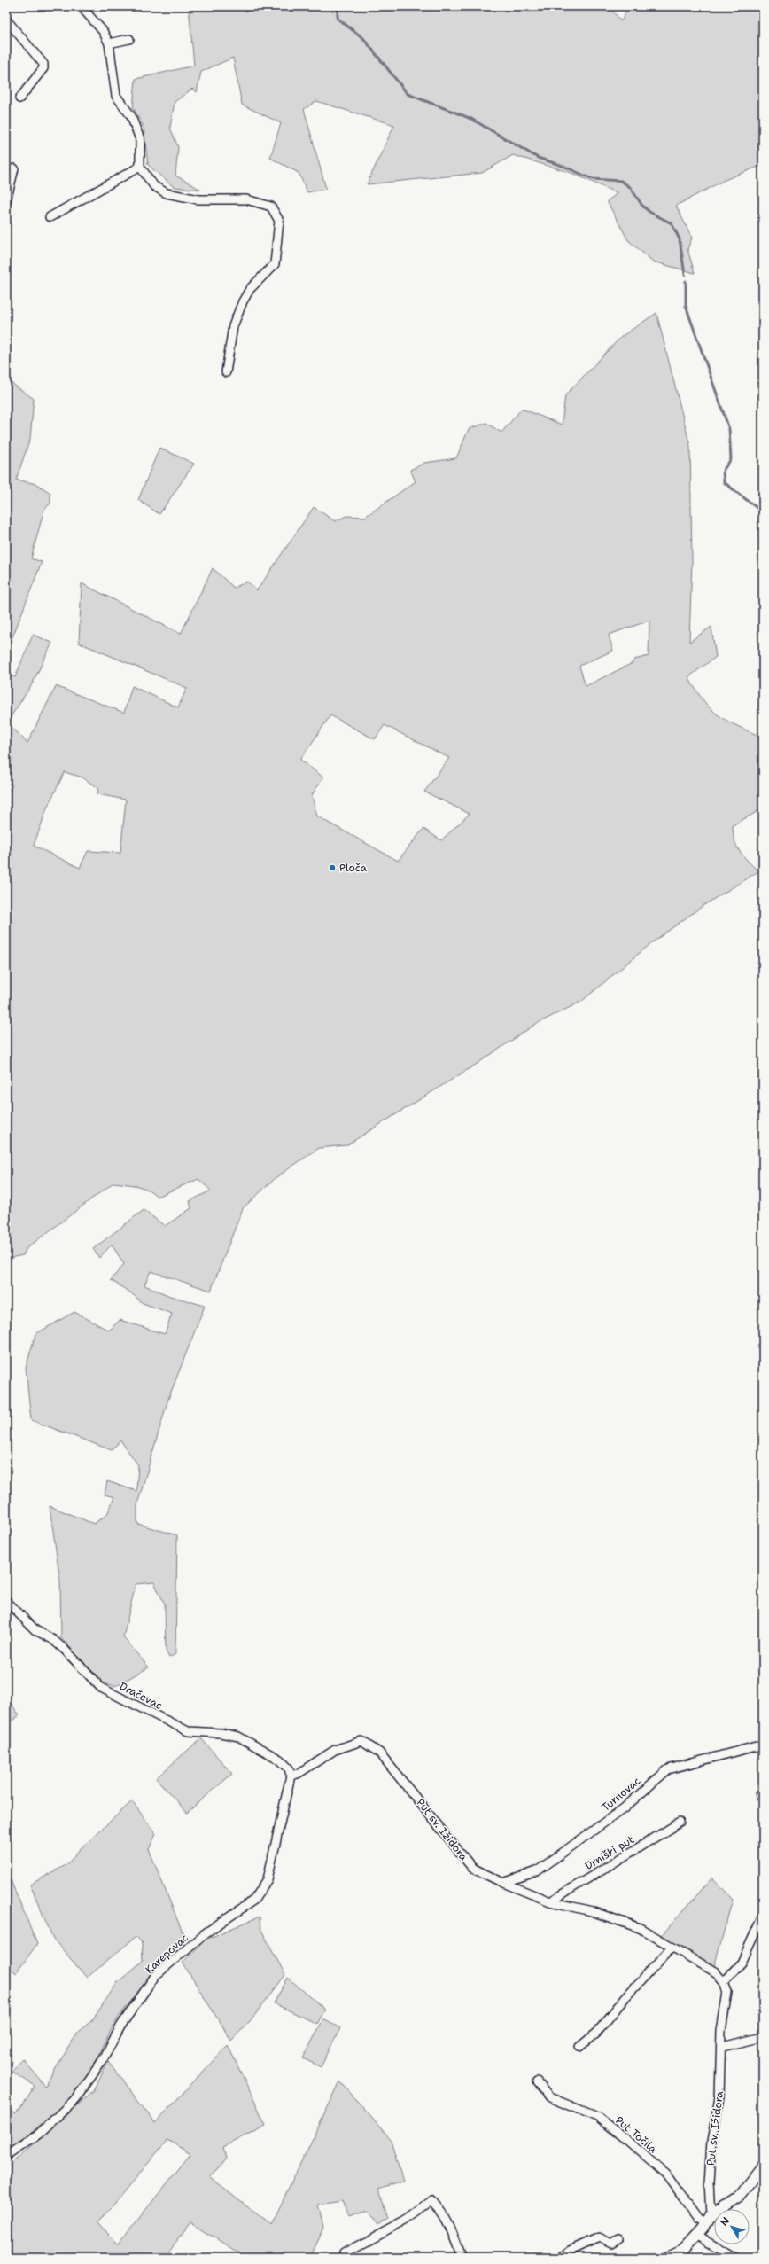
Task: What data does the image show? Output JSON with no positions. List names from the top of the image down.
{
  "streets": {
    "street": [
      "Dračevac",
      "Turnovac",
      "Put sv. Ižidora",
      "Drniški put",
      "Karepovac",
      "Put Točila"
    ]
  },
  "crossings": [
    ["Dračevac", "Put sv. Ižidora"],
    ["Dračevac", "Karepovac"],
    ["Turnovac", "Put sv. Ižidora"],
    ["Put sv. Ižidora", "Drniški put"],
    ["Put sv. Ižidora", "Karepovac"],
    ["Put sv. Ižidora", "Put Točila"]
  ],
  "places": ["Ploča"],
  "north": "top left"
}
